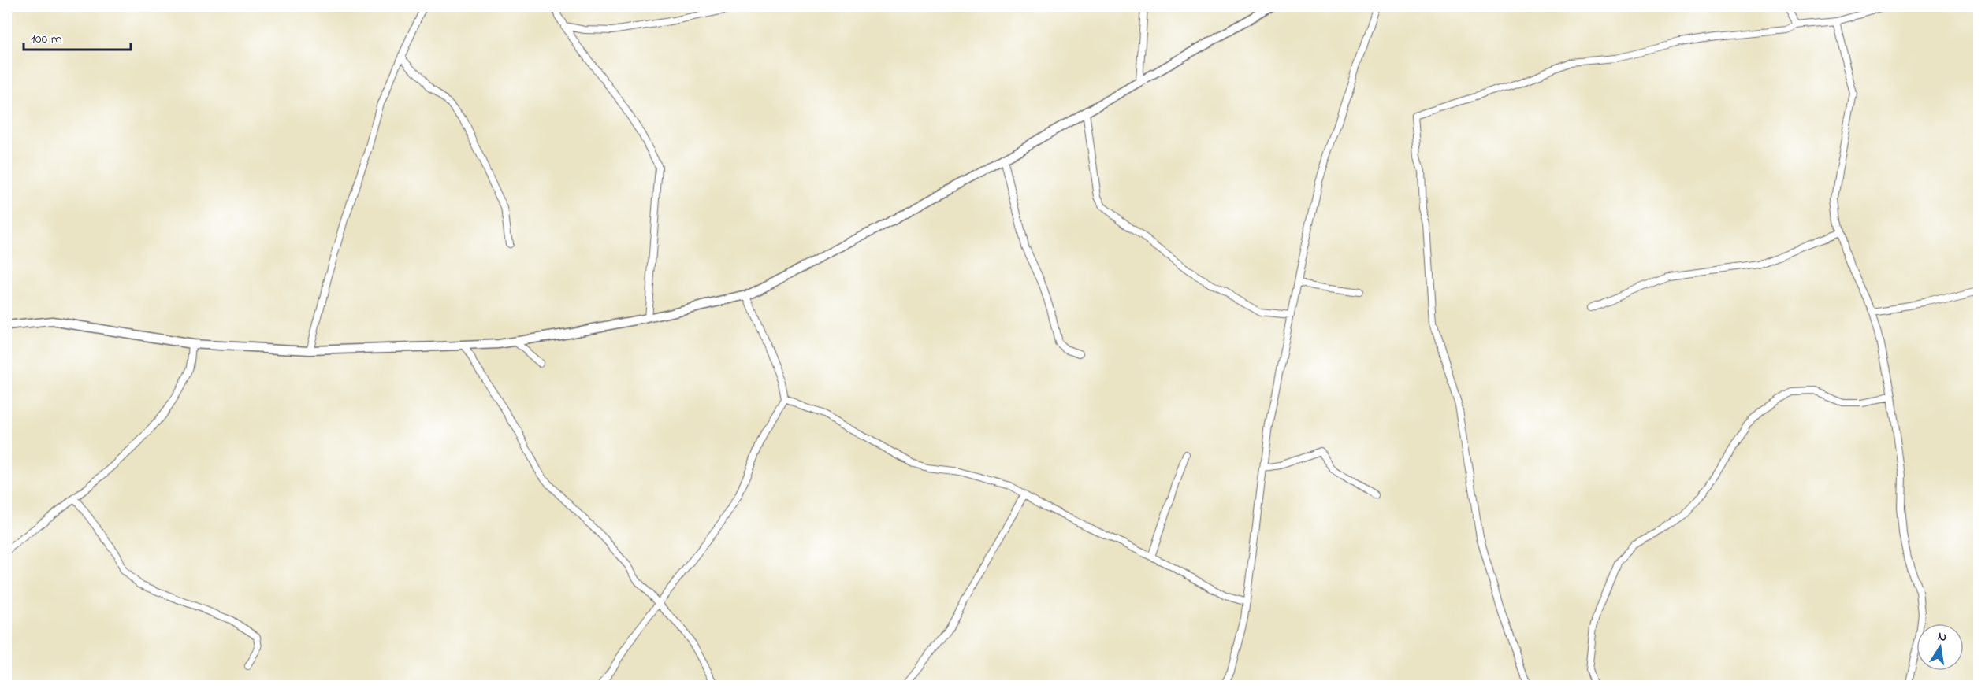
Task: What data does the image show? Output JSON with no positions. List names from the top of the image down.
{
  "scale_bar": "100 m",
  "north": "top"
}
